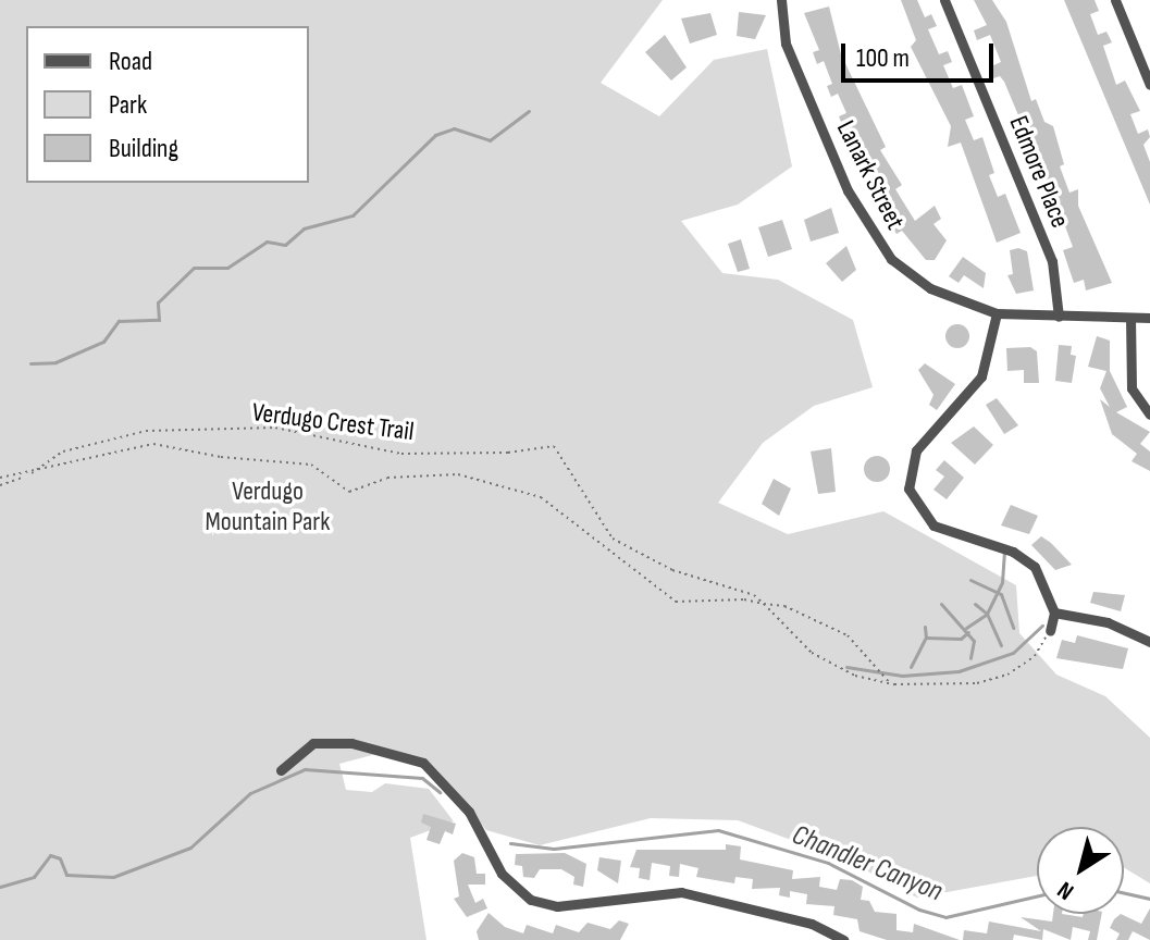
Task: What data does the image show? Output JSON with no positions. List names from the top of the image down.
{
  "streets": {
    "street": ["Edmore Place", "Lanark Street"],
    "path": ["Verdugo Crest Trail"]
  },
  "crossings": [
    ["Edmore Place", "Lanark Street"]
  ],
  "water": ["Chandler Canyon"],
  "parks": ["Verdugo Mountain Park"],
  "legend": ["Road", "Park", "Building"],
  "scale_bar": "100 m",
  "north": "bottom left"
}
